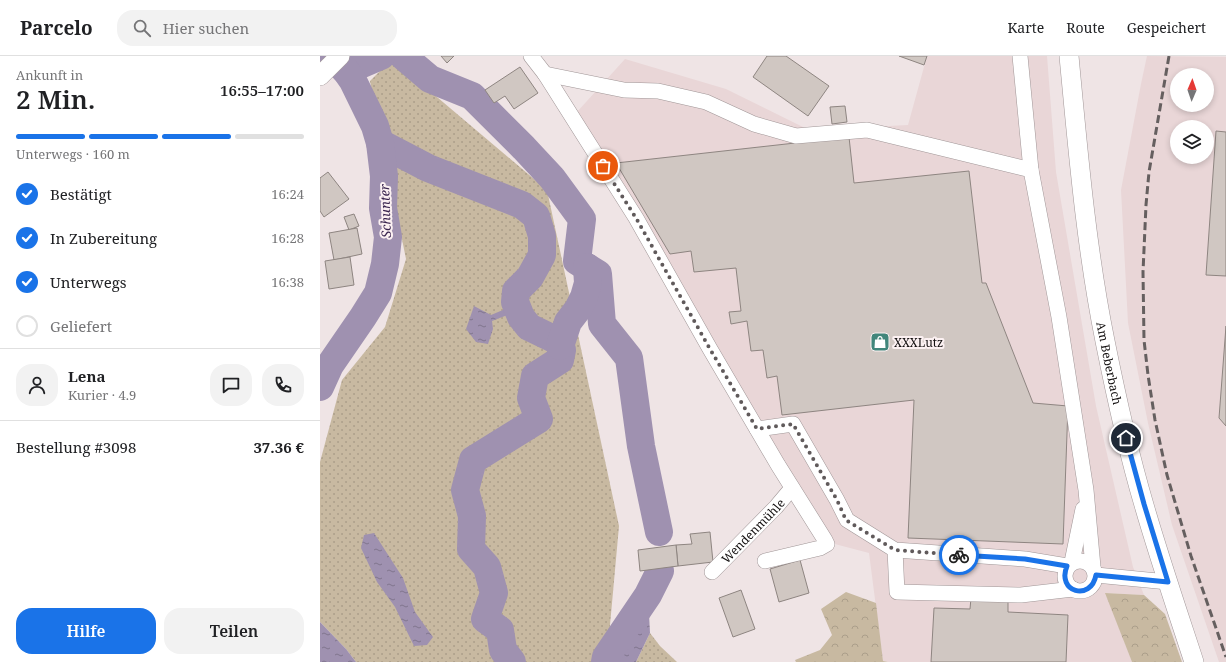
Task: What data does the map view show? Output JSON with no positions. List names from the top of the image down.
{
  "streets": {
    "main road": ["Am Beberbach"],
    "street": ["Wendenmühle"]
  },
  "water": ["Schunter"],
  "places": {
    "shop": ["XXXLutz"]
  },
  "north": "top",
  "page": {
    "header": "Parcelo",
    "search": "Hier suchen",
    "nav": ["Karte", "Route", "Gespeichert"],
    "heading": ["2 Min.", "Ankunft in", "16:55–17:00"],
    "panel": [
      "Lena",
      "Kurier · 4.9",
      "Bestellung #3098",
      "37.36 €"
    ],
    "bar": "Unterwegs · 160 m",
    "list": [
      ["Bestätigt", "16:24"],
      ["In Zubereitung", "16:28"],
      ["Unterwegs", "16:38"],
      "Geliefert"
    ],
    "buttons": ["Hilfe", "Teilen"]
  }
}
